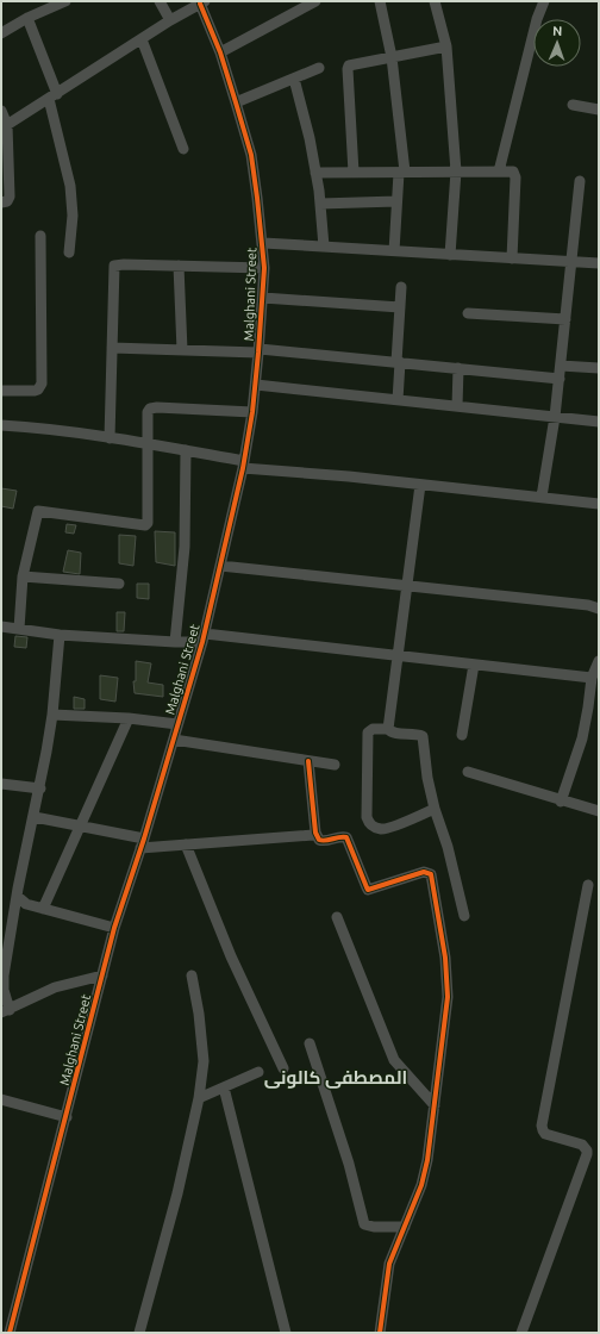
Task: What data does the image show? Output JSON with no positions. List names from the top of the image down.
{
  "streets": {
    "street": ["Malghani Street"]
  },
  "districts": ["المصطفی کالونی"],
  "north": "top"
}
